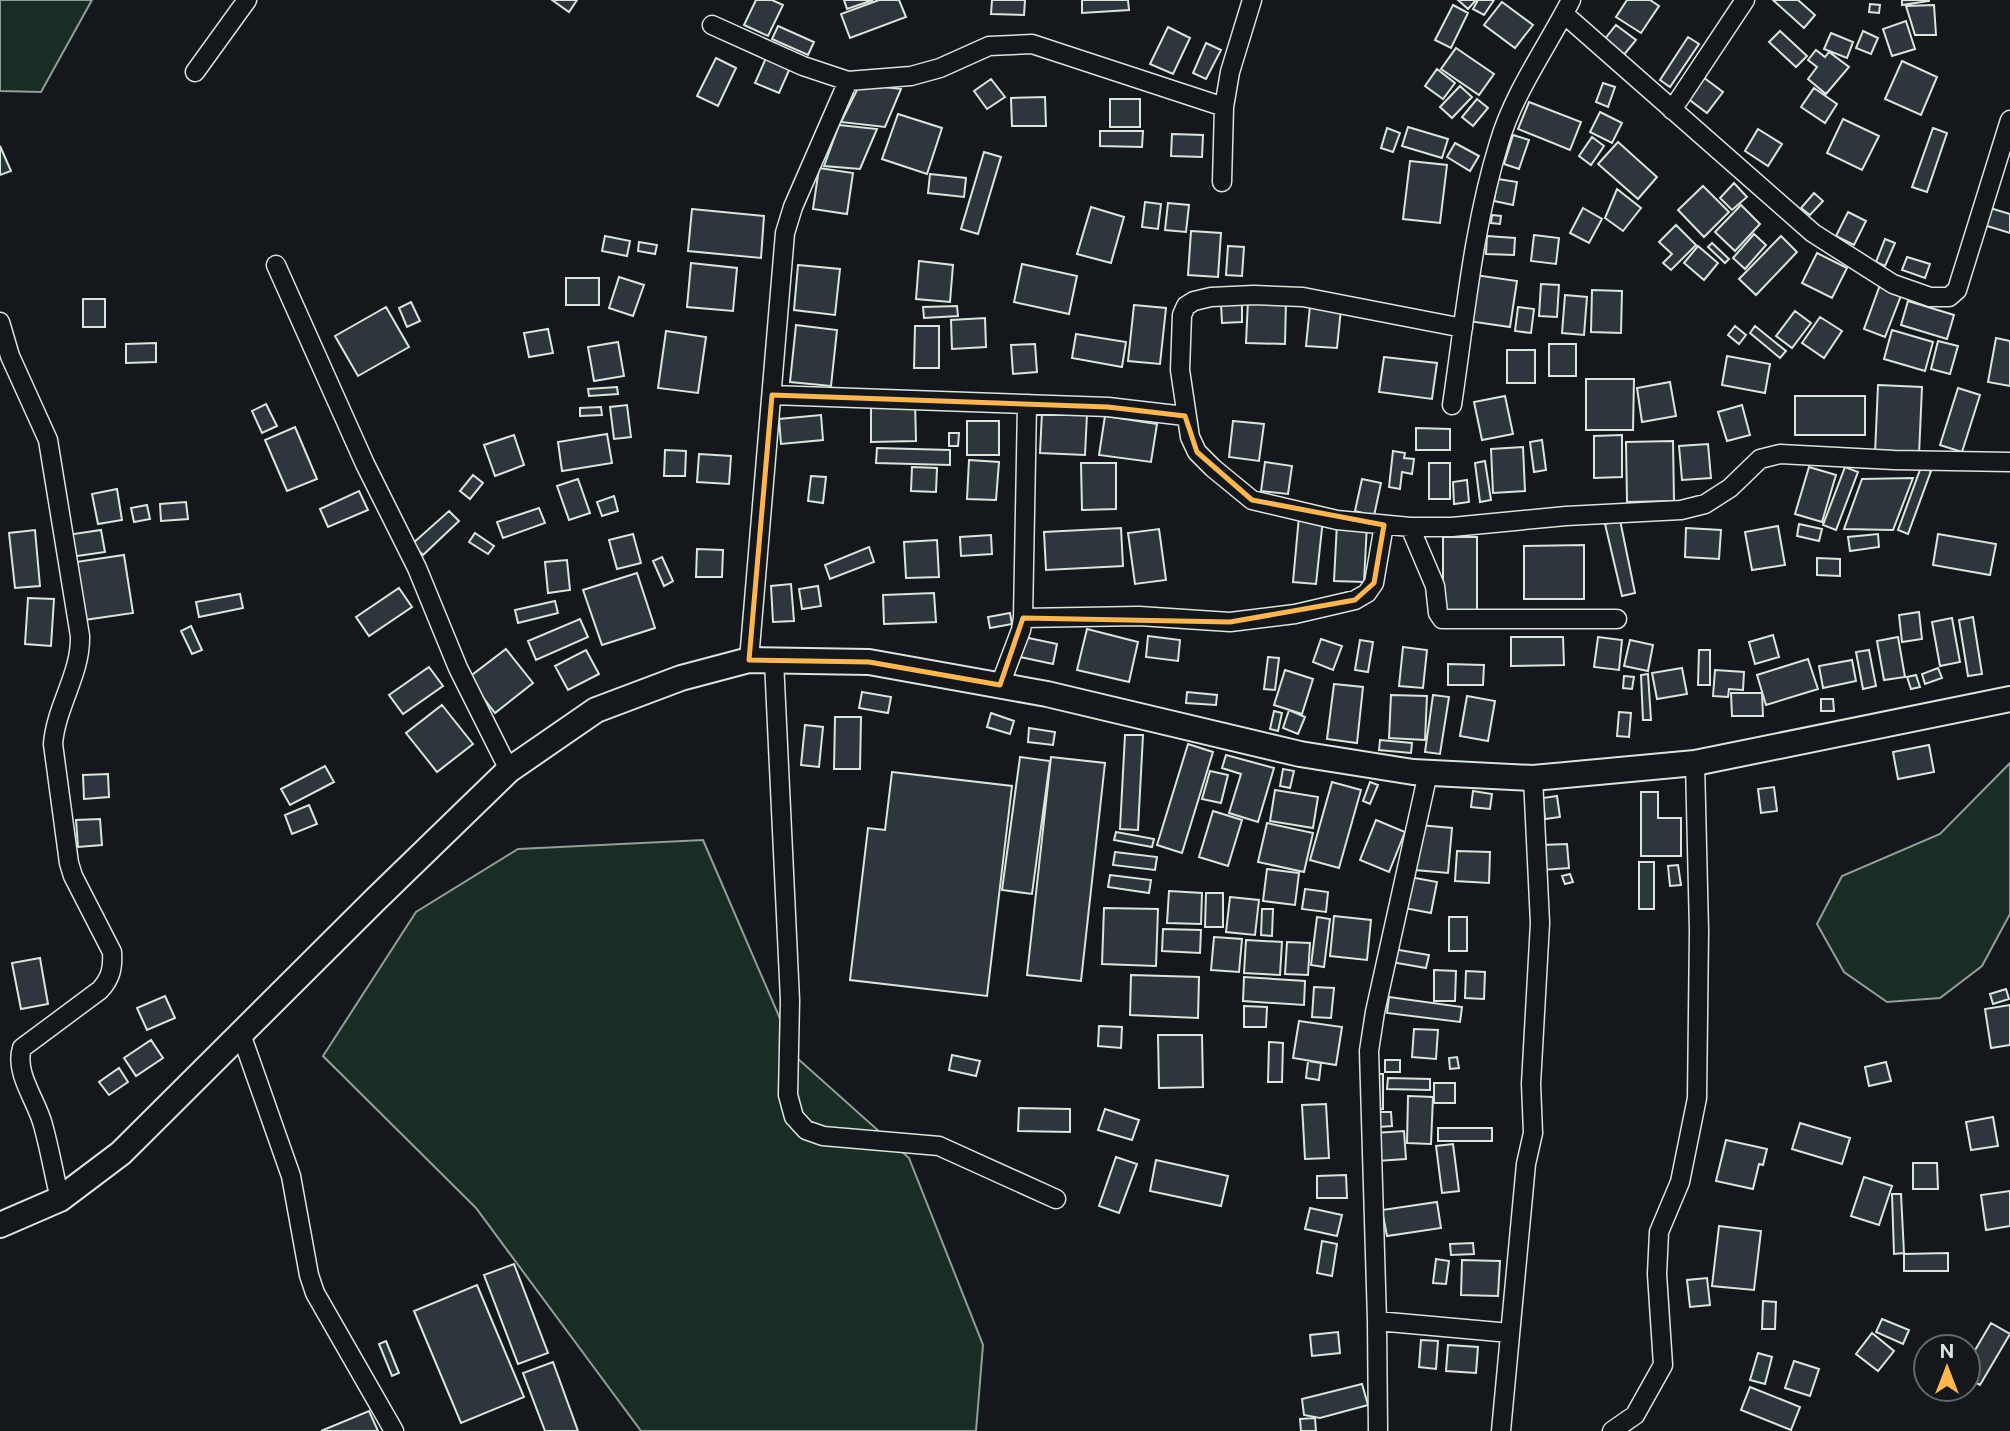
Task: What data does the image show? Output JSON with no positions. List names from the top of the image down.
{
  "north": "top"
}
